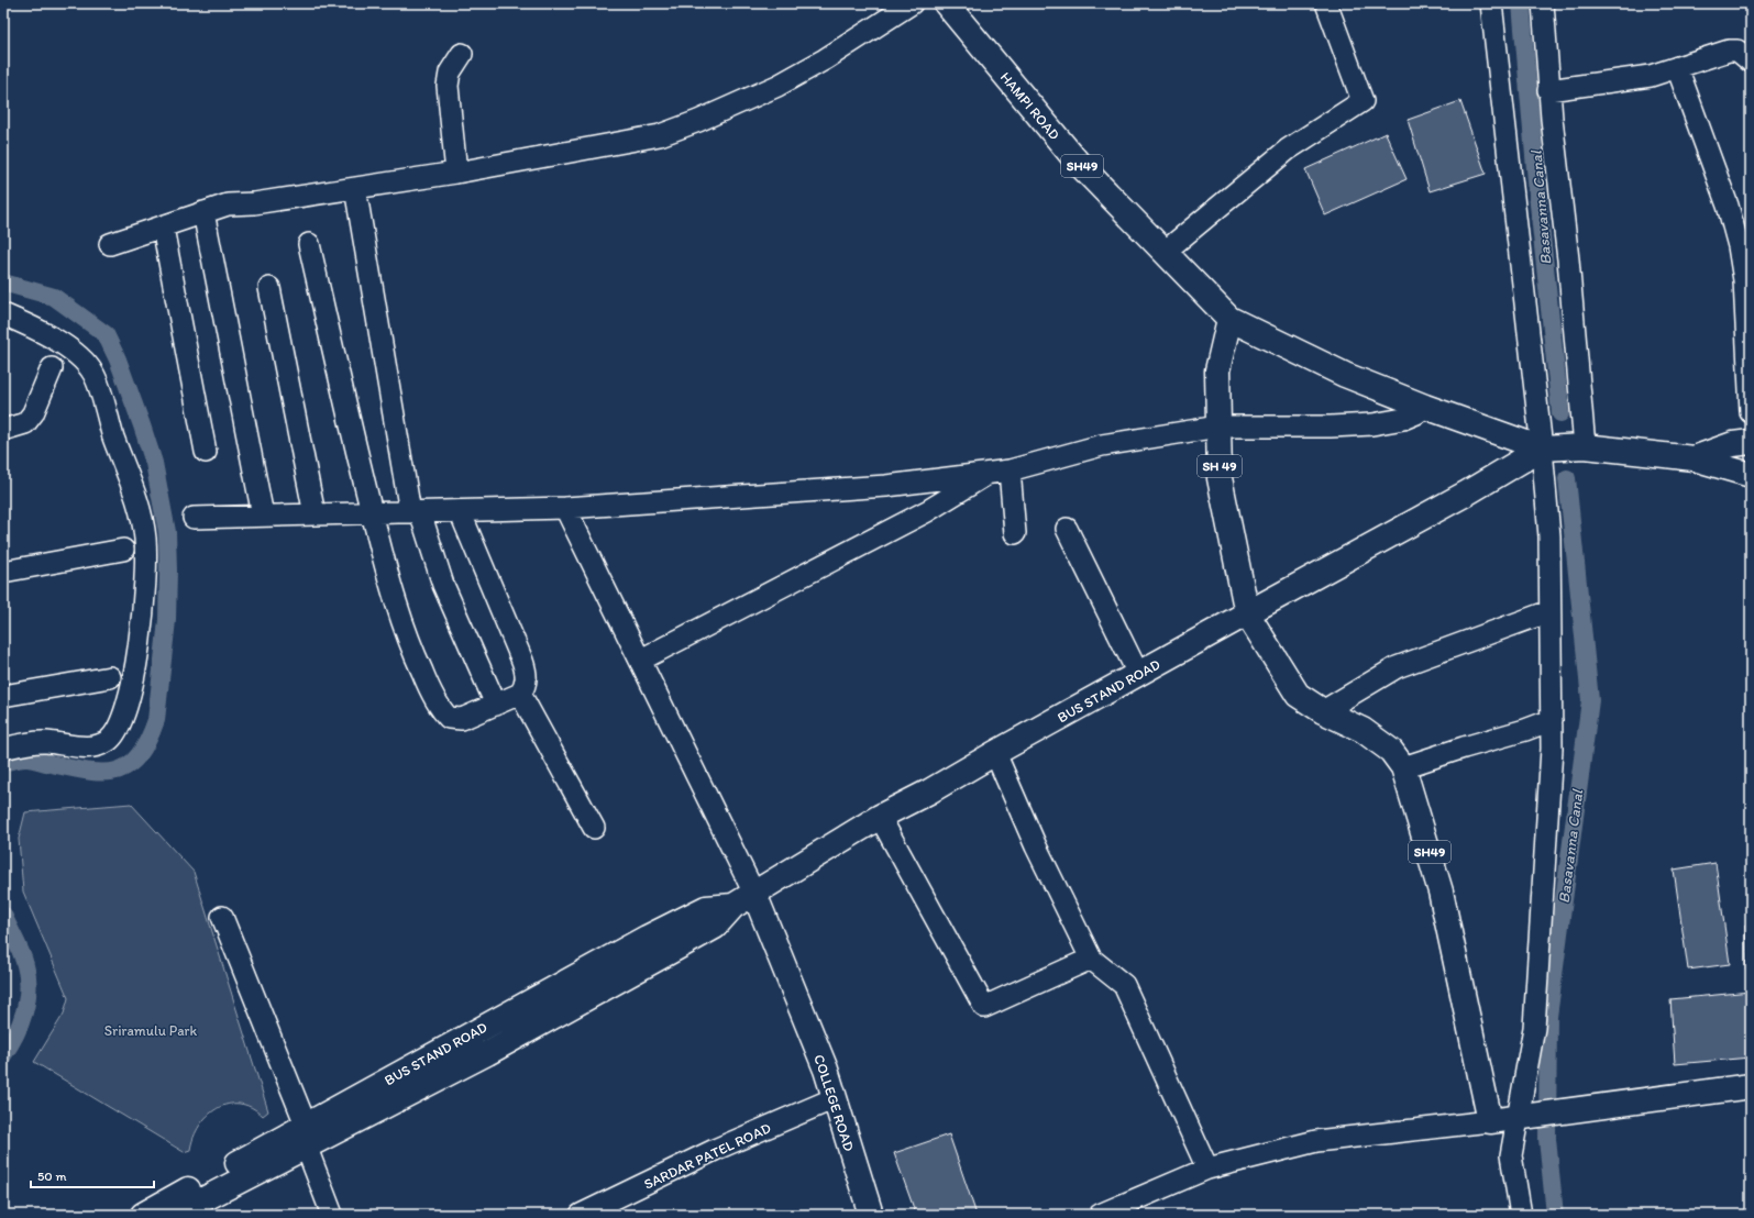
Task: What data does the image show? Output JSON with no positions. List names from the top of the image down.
{
  "streets": {
    "main road": [
      "HAMPI ROAD",
      "SH49",
      "SH 49",
      "BUS STAND ROAD",
      "COLLEGE ROAD"
    ],
    "street": ["SARDAR PATEL ROAD"]
  },
  "crossings": [
    ["HAMPI ROAD", "SH 49"],
    ["SH49", "SH 49"],
    ["SH49", "BUS STAND ROAD"],
    ["SH 49", "BUS STAND ROAD"],
    ["BUS STAND ROAD", "COLLEGE ROAD"],
    ["COLLEGE ROAD", "SARDAR PATEL ROAD"]
  ],
  "water": ["Basavanna Canal"],
  "parks": ["Sriramulu Park"],
  "scale_bar": "50 m"
}
